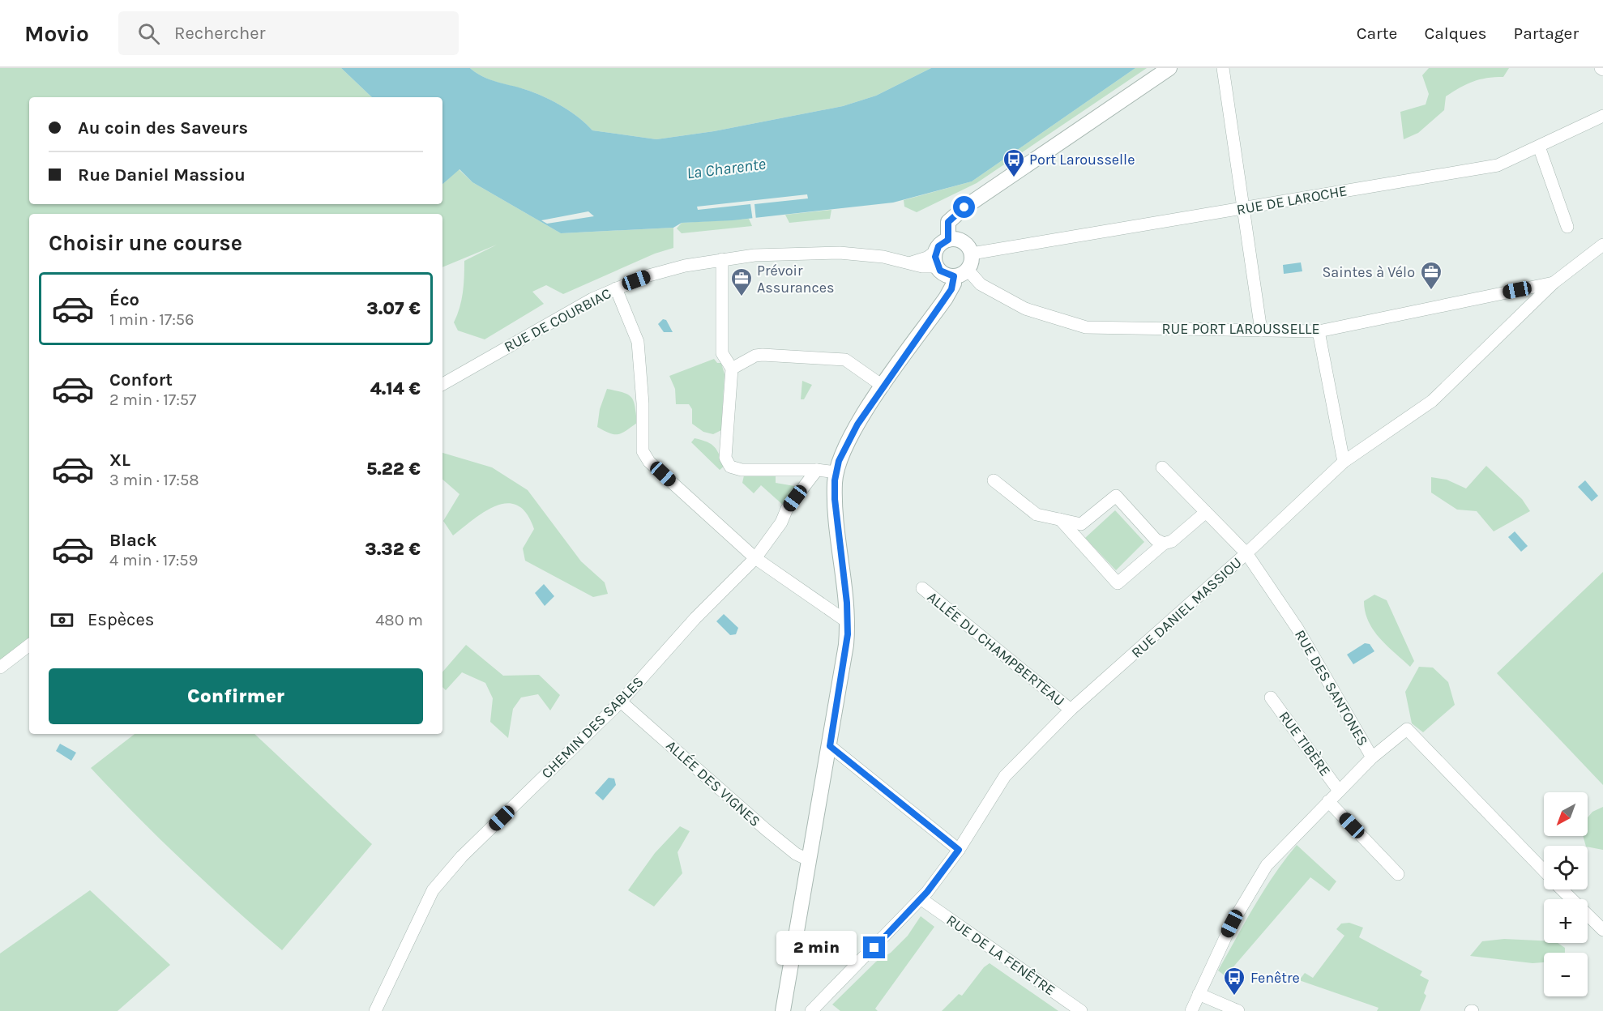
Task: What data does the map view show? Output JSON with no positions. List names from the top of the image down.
{
  "streets": {
    "street": [
      "RUE DE LAROCHE",
      "RUE DE COURBIAC",
      "RUE PORT LAROUSSELLE",
      "RUE DANIEL MASSIOU",
      "ALLÉE DU CHAMPBERTEAU",
      "RUE DES SANTONES",
      "CHEMIN DES SABLES",
      "RUE TIBÈRE",
      "ALLÉE DES VIGNES",
      "RUE DE LA FENÊTRE"
    ]
  },
  "crossings": [
    ["RUE DE LAROCHE", "RUE DE COURBIAC"],
    ["RUE DE LAROCHE", "RUE PORT LAROUSSELLE"],
    ["RUE DE COURBIAC", "RUE PORT LAROUSSELLE"],
    ["RUE PORT LAROUSSELLE", "RUE DANIEL MASSIOU"],
    ["RUE DANIEL MASSIOU", "ALLÉE DU CHAMPBERTEAU"],
    ["RUE DANIEL MASSIOU", "RUE DES SANTONES"],
    ["RUE DANIEL MASSIOU", "RUE DE LA FENÊTRE"],
    ["CHEMIN DES SABLES", "ALLÉE DES VIGNES"]
  ],
  "water": ["La Charente"],
  "places": {
    "bus stop": ["Port Larousselle", "Fenêtre"],
    "office": ["Saintes à Vélo", "Prévoir Assurances"]
  },
  "north": "bottom left",
  "page": {
    "header": "Movio",
    "search": "Rechercher",
    "nav": ["Carte", "Calques", "Partager"],
    "banner": ["Au coin des Saveurs", "Rue Daniel Massiou"],
    "heading": "Choisir une course",
    "list": [
      {
        "name": "Éco",
        "note": "1 min · 17:56",
        "value": "3.07 €"
      },
      {
        "name": "Confort",
        "note": "2 min · 17:57",
        "value": "4.14 €"
      },
      {
        "name": "XL",
        "note": "3 min · 17:58",
        "value": "5.22 €"
      },
      {
        "name": "Black",
        "note": "4 min · 17:59",
        "value": "3.32 €"
      }
    ],
    "pay": ["Espèces", "480 m"],
    "buttons": "Confirmer",
    "map_buttons": ["+", "−"],
    "bubble": "2 min"
  }
}
